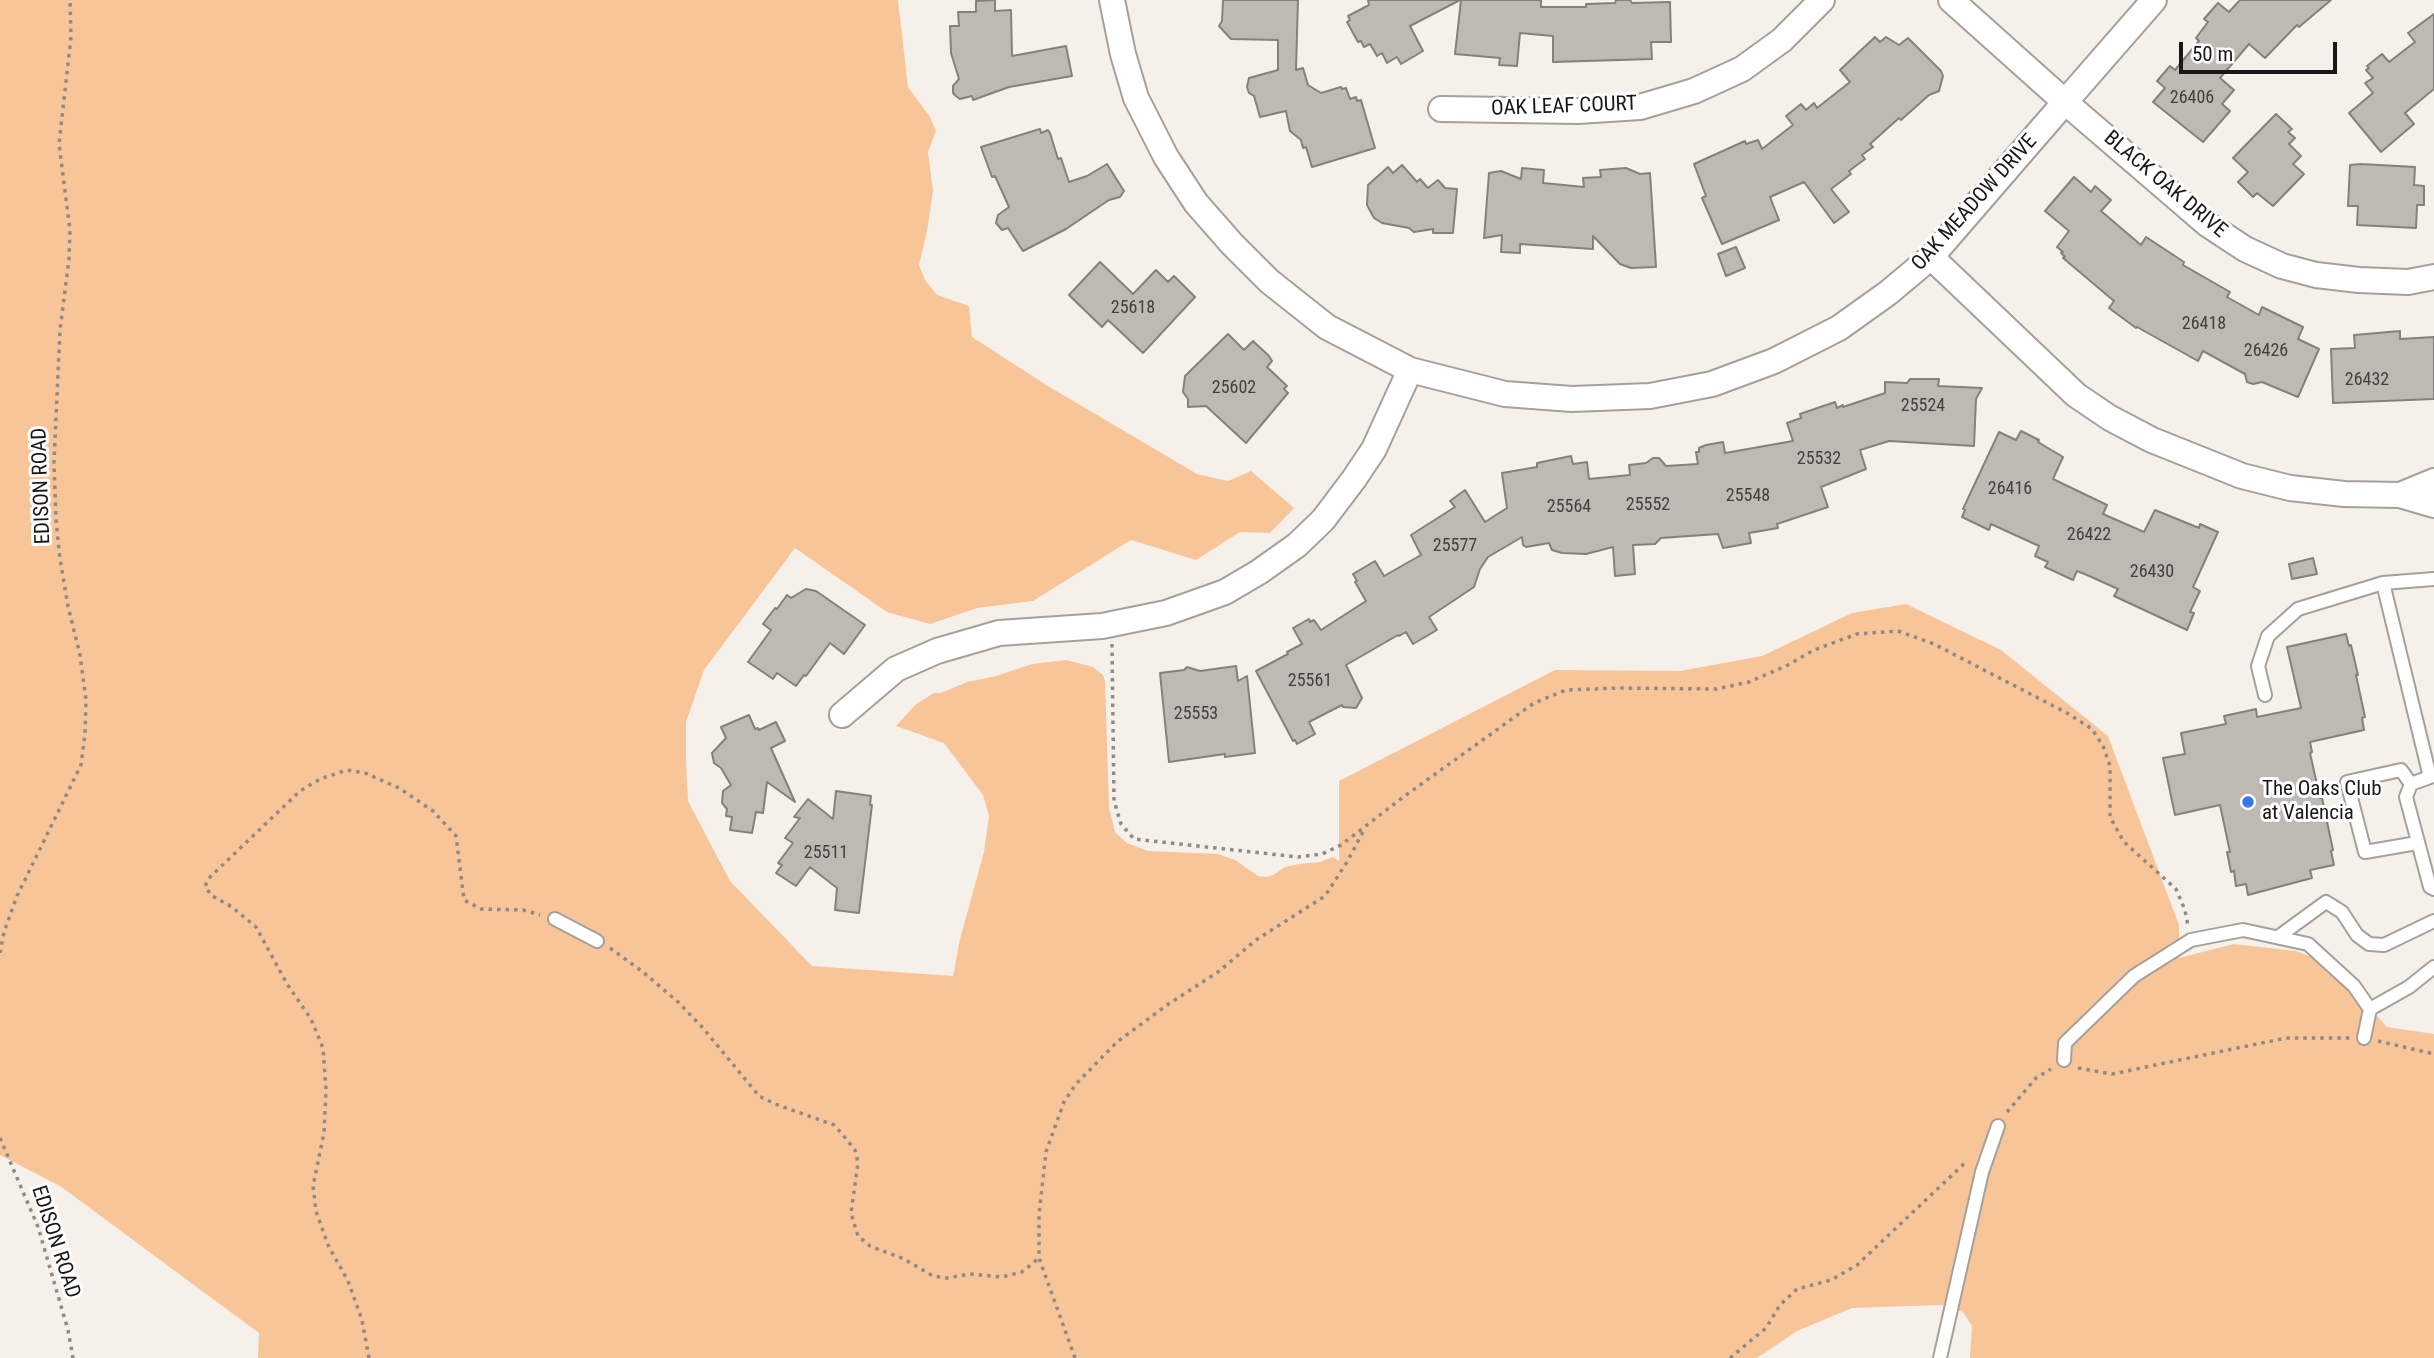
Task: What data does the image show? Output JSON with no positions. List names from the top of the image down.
{
  "streets": {
    "street": ["OAK LEAF COURT", "BLACK OAK DRIVE", "OAK MEADOW DRIVE"],
    "path": ["EDISON ROAD"]
  },
  "crossings": [
    ["BLACK OAK DRIVE", "OAK MEADOW DRIVE"]
  ],
  "places": ["The Oaks Club at Valencia"],
  "house_numbers": [
    "26406",
    "25618",
    "26418",
    "26426",
    "26432",
    "25602",
    "25524",
    "25532",
    "26416",
    "25548",
    "25552",
    "25564",
    "26422",
    "25577",
    "26430",
    "25561",
    "25553",
    "25511"
  ],
  "scale_bar": "50 m"
}
